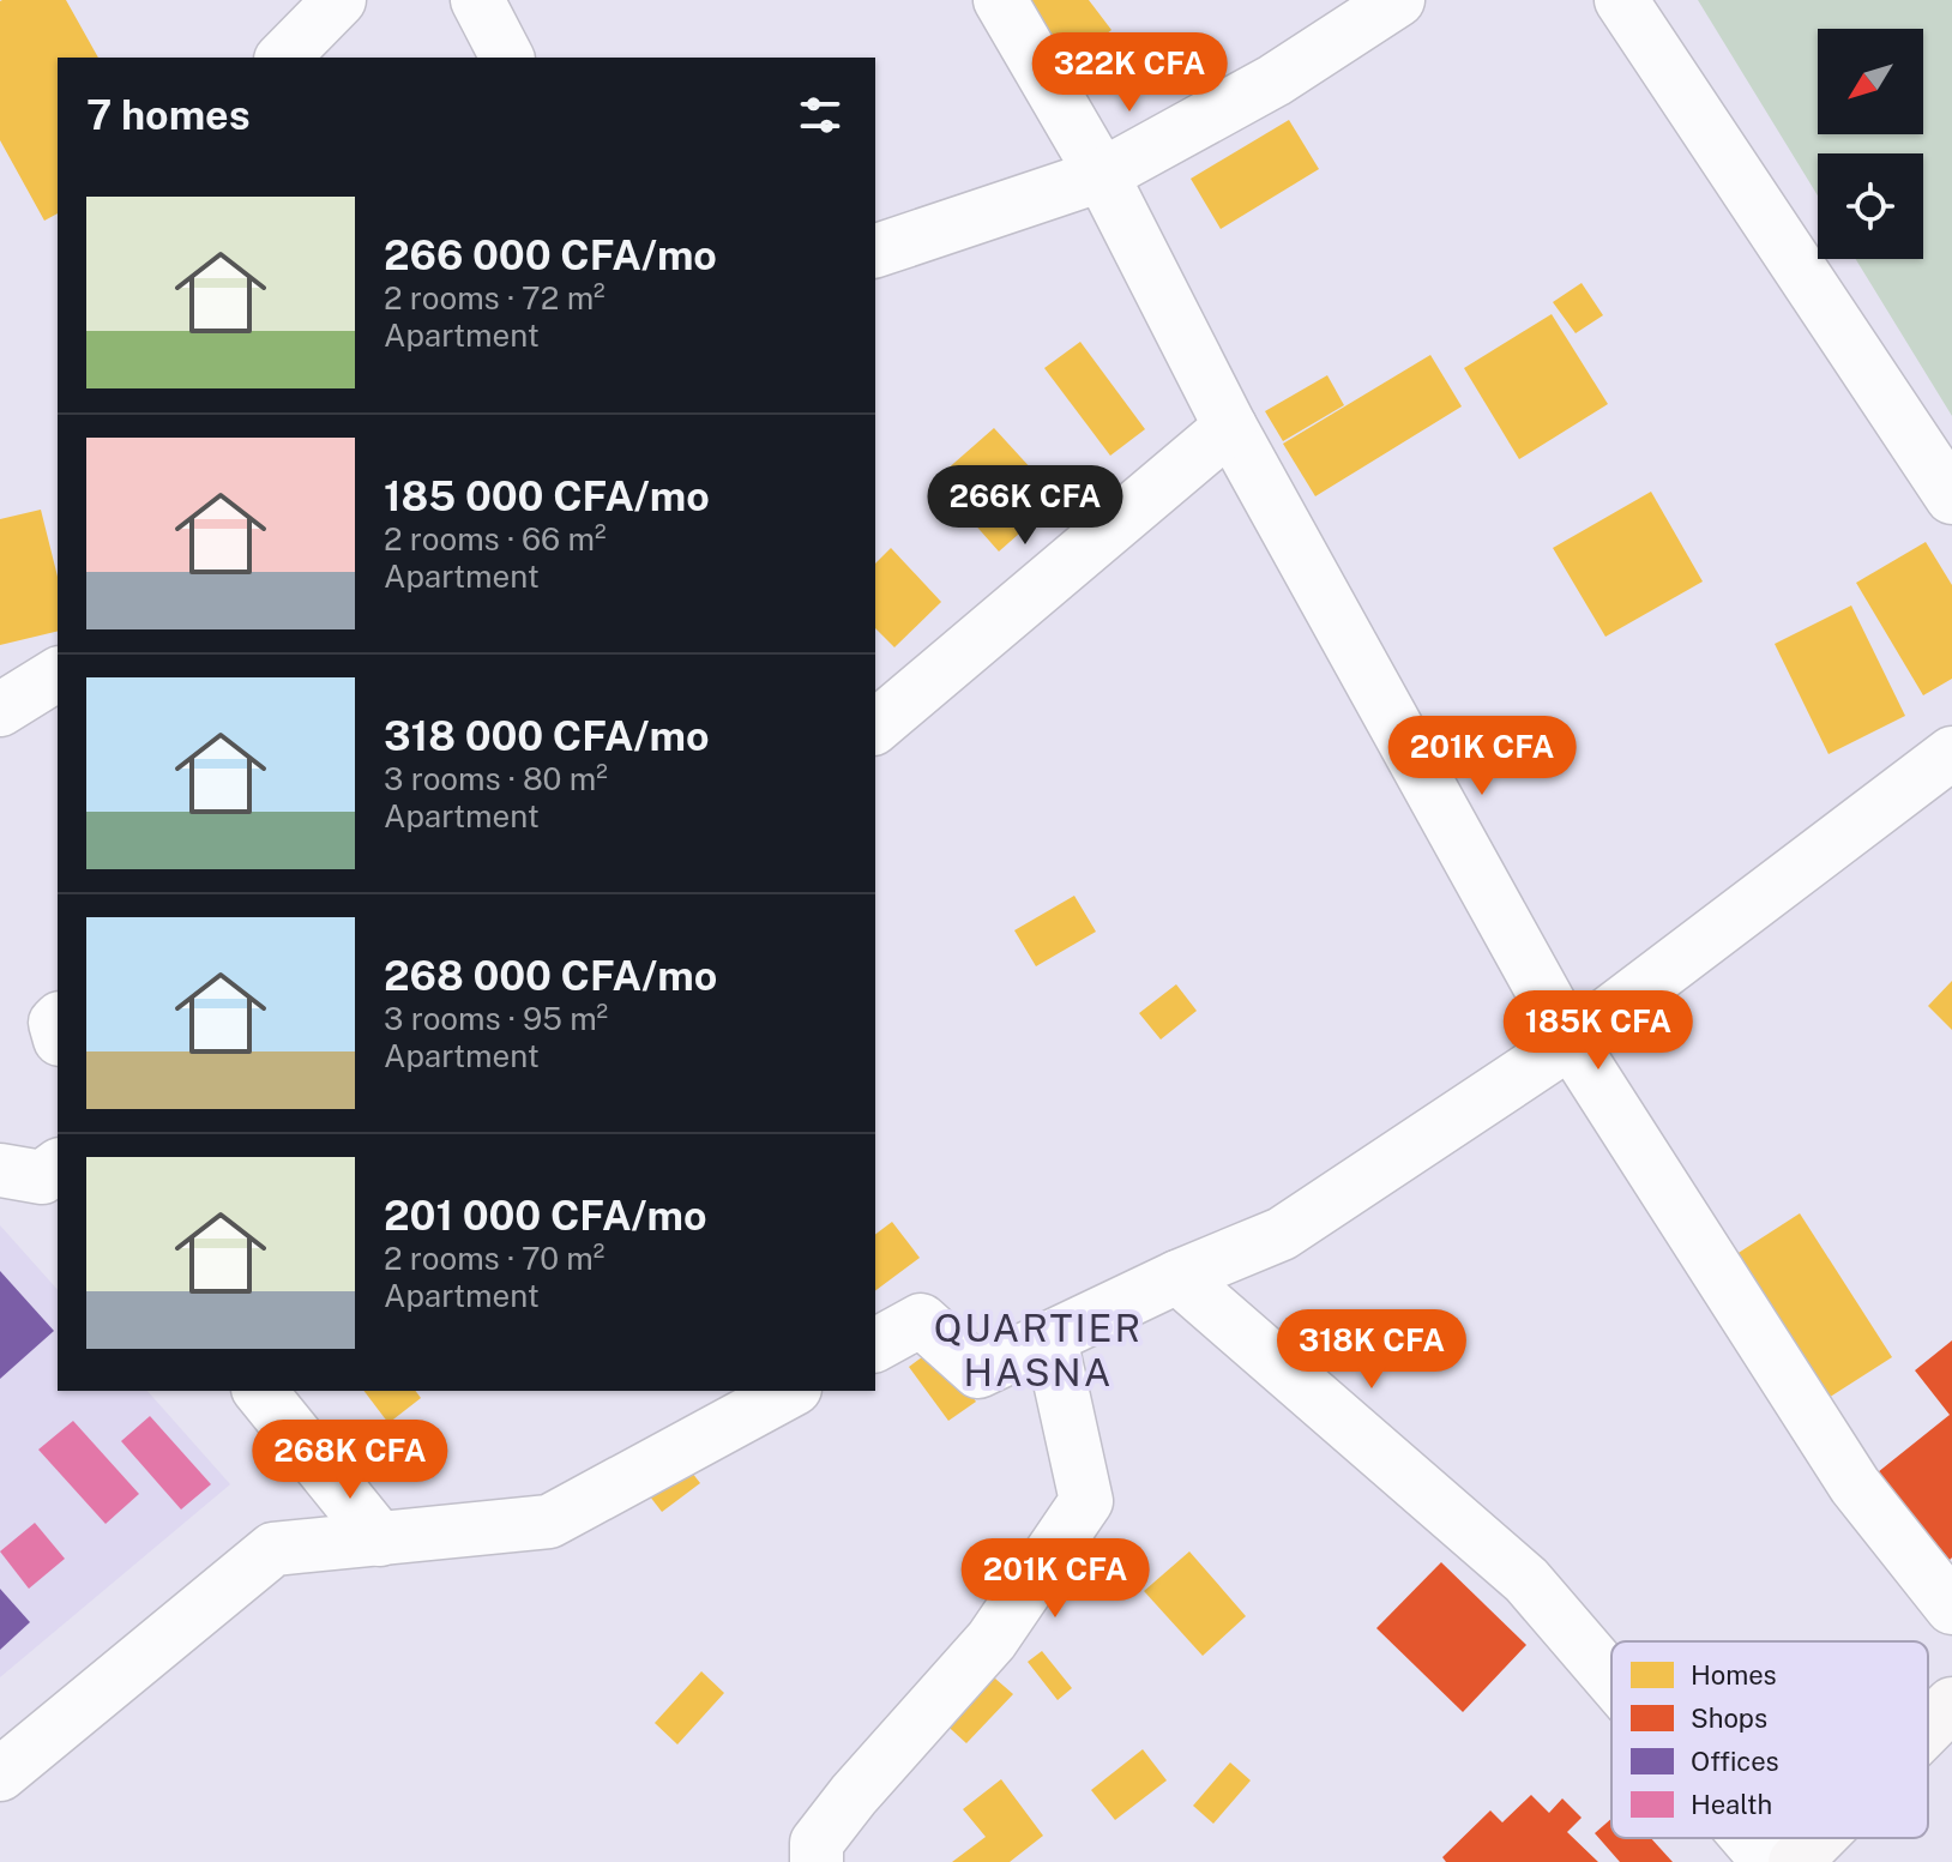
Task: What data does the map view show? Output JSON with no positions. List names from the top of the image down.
{
  "districts": ["QUARTIER HASNA"],
  "legend": [
    "Homes",
    "Shops",
    "Offices",
    "Health"
  ],
  "north": "bottom left",
  "page": {
    "price": [
      "322K CFA",
      "266K CFA",
      "201K CFA",
      "185K CFA",
      "318K CFA",
      "268K CFA",
      "201K CFA"
    ],
    "heading": "7 homes",
    "list": [
      {
        "name": "266 000 CFA/mo",
        "note": "2 rooms · 72 m² · Apartment"
      },
      {
        "name": "185 000 CFA/mo",
        "note": "2 rooms · 66 m² · Apartment"
      },
      {
        "name": "318 000 CFA/mo",
        "note": "3 rooms · 80 m² · Apartment"
      },
      {
        "name": "268 000 CFA/mo",
        "note": "3 rooms · 95 m² · Apartment"
      },
      {
        "name": "201 000 CFA/mo",
        "note": "2 rooms · 70 m² · Apartment"
      }
    ]
  }
}
